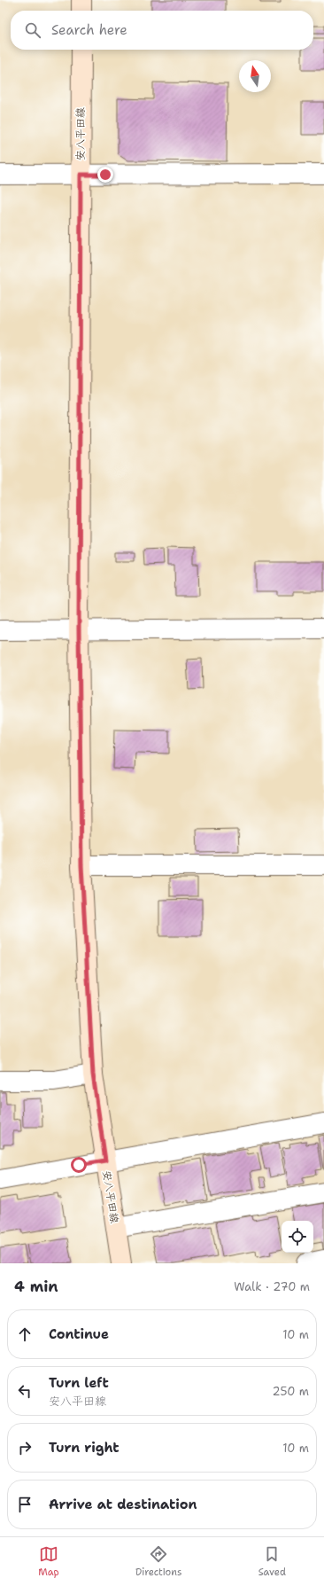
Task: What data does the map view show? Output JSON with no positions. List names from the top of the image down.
{
  "streets": {
    "main road": ["安八平田線"]
  },
  "north": "top",
  "page": {
    "search": "Search here",
    "heading": ["4 min", "Walk · 270 m"],
    "list": [
      ["Continue", "10 m"],
      ["Turn left", "安八平田線", "250 m"],
      ["Turn right", "10 m"],
      "Arrive at destination"
    ],
    "nav": ["Map", "Directions", "Saved"]
  }
}
